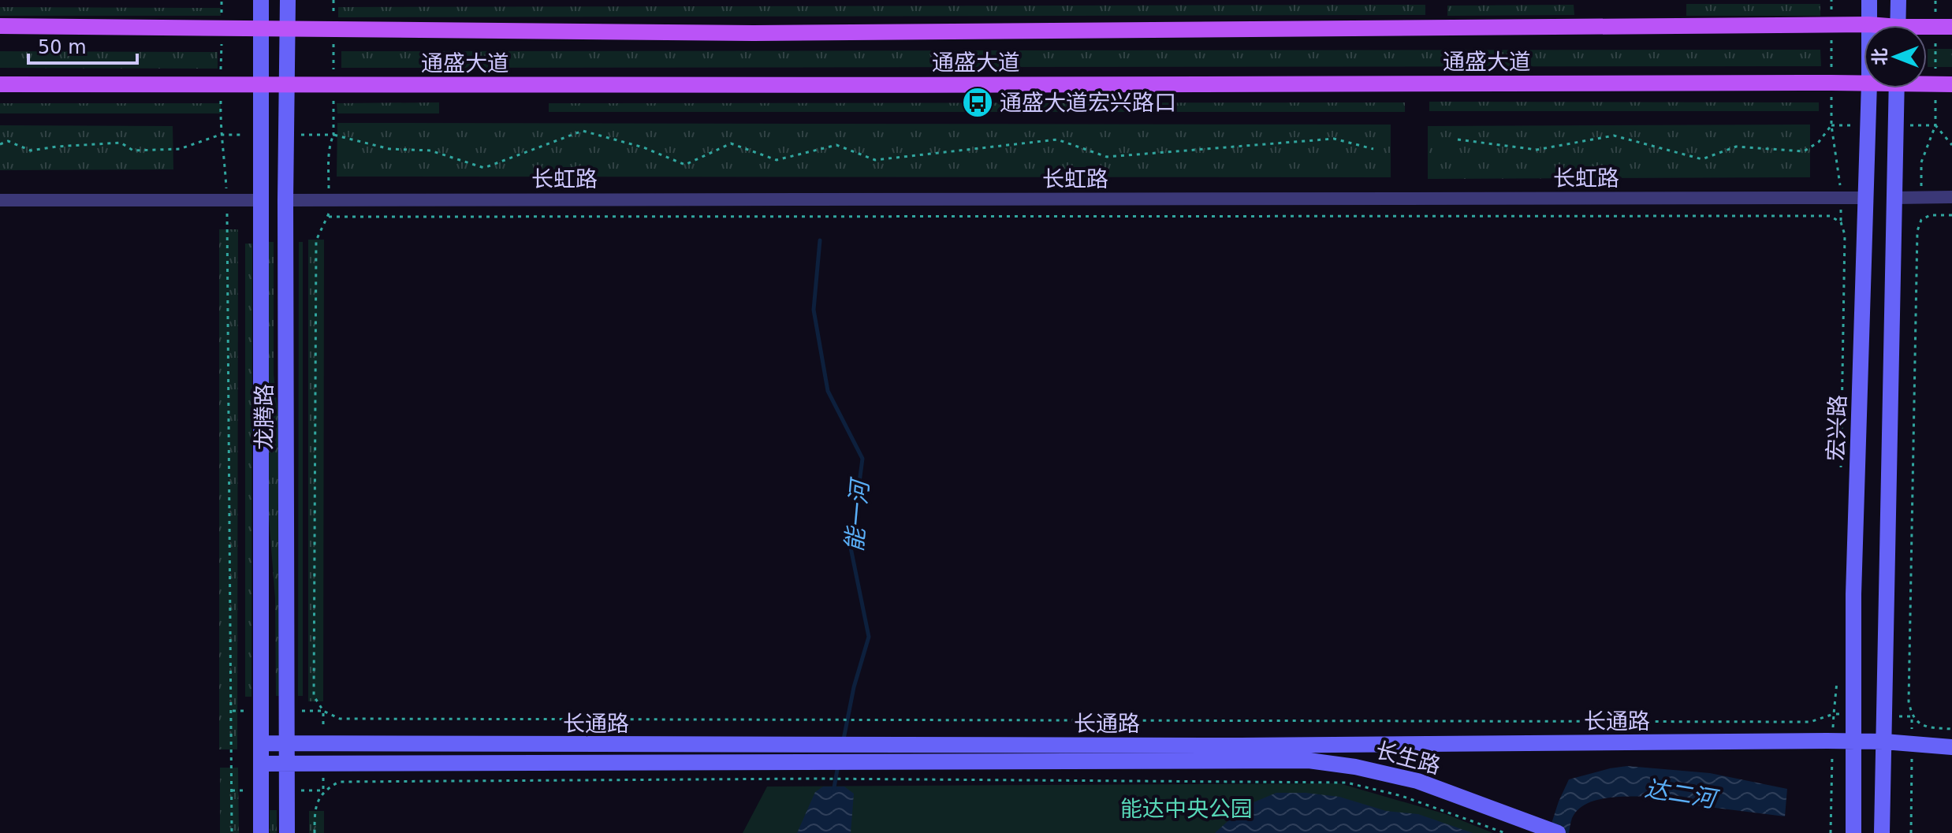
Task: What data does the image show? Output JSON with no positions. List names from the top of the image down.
{
  "streets": {
    "main road": [
      "通盛大道",
      "龙腾路",
      "宏兴路",
      "长通路",
      "长生路"
    ],
    "street": ["长虹路"]
  },
  "crossings": [
    ["通盛大道", "龙腾路"],
    ["通盛大道", "宏兴路"],
    ["长虹路", "龙腾路"],
    ["长虹路", "宏兴路"],
    ["龙腾路", "长通路"],
    ["宏兴路", "长通路"],
    ["长通路", "长生路"]
  ],
  "water": ["能一河", "达二河"],
  "parks": ["能达中央公园"],
  "places": {
    "bus stop": ["通盛大道宏兴路口"]
  },
  "scale_bar": "50 m",
  "north": "left"
}
